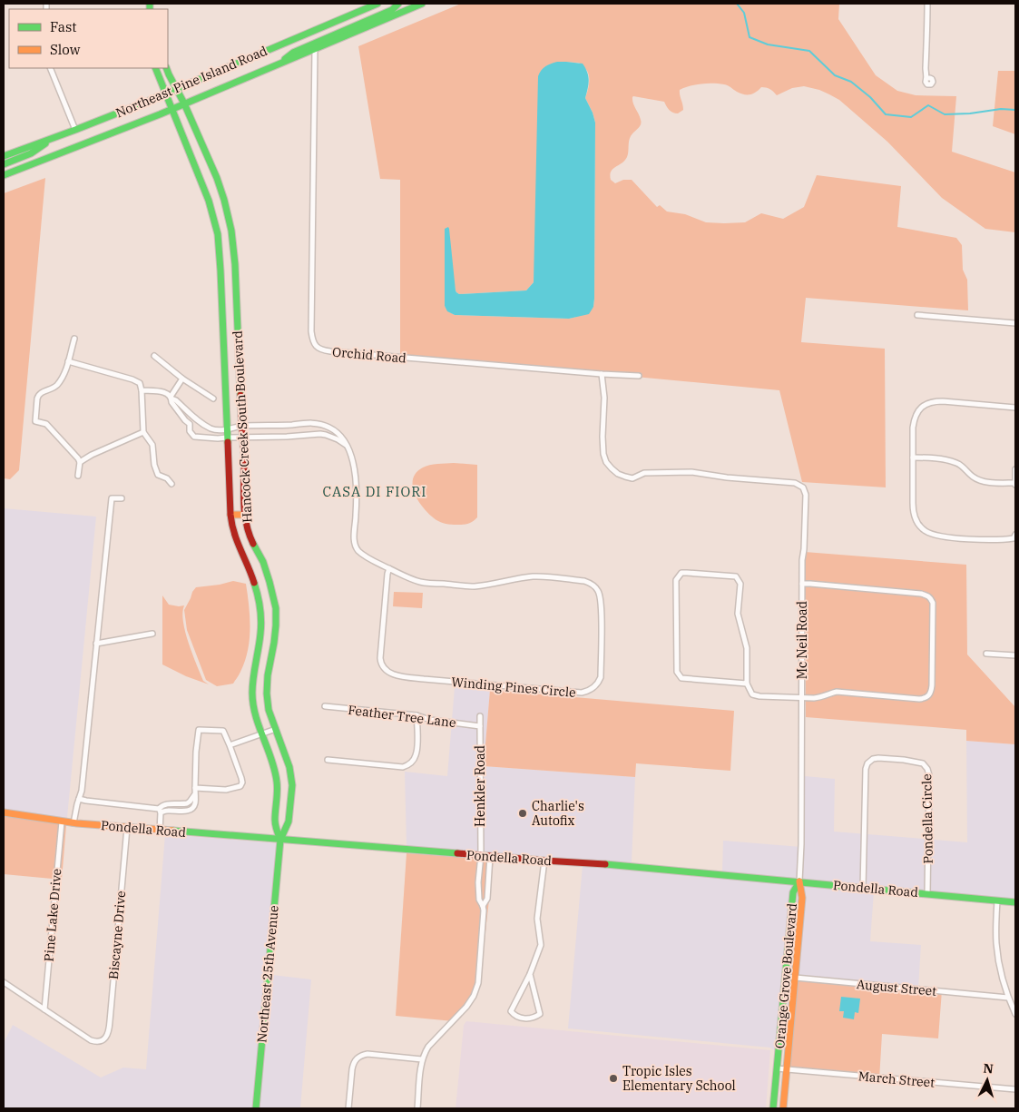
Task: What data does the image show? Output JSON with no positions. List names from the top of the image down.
{
  "streets": {
    "street": [
      "Northeast Pine Island Road",
      "Orchid Road",
      "Hancock Creek South Boulevard",
      "Mc Neil Road",
      "Winding Pines Circle",
      "Feather Tree Lane",
      "Henkler Road",
      "Pondella Circle",
      "Pondella Road",
      "Pine Lake Drive",
      "Biscayne Drive",
      "Northeast 25th Avenue",
      "Orange Grove Boulevard",
      "August Street",
      "March Street"
    ]
  },
  "crossings": [
    ["Northeast Pine Island Road", "Orchid Road"],
    ["Northeast Pine Island Road", "Hancock Creek South Boulevard"],
    ["Orchid Road", "Mc Neil Road"],
    ["Hancock Creek South Boulevard", "Winding Pines Circle"],
    ["Hancock Creek South Boulevard", "Pondella Road"],
    ["Hancock Creek South Boulevard", "Northeast 25th Avenue"],
    ["Mc Neil Road", "Pondella Road"],
    ["Mc Neil Road", "Orange Grove Boulevard"],
    ["Feather Tree Lane", "Henkler Road"],
    ["Henkler Road", "Pondella Road"],
    ["Pondella Circle", "Pondella Road"],
    ["Pondella Road", "Pine Lake Drive"],
    ["Pondella Road", "Biscayne Drive"],
    ["Pondella Road", "Northeast 25th Avenue"],
    ["Pondella Road", "Orange Grove Boulevard"],
    ["Pine Lake Drive", "Biscayne Drive"],
    ["Orange Grove Boulevard", "August Street"],
    ["Orange Grove Boulevard", "March Street"]
  ],
  "districts": ["CASA DI FIORI"],
  "places": ["Charlie's Autofix", "Tropic Isles Elementary School"],
  "legend": ["Fast", "Slow"],
  "north": "top"
}
